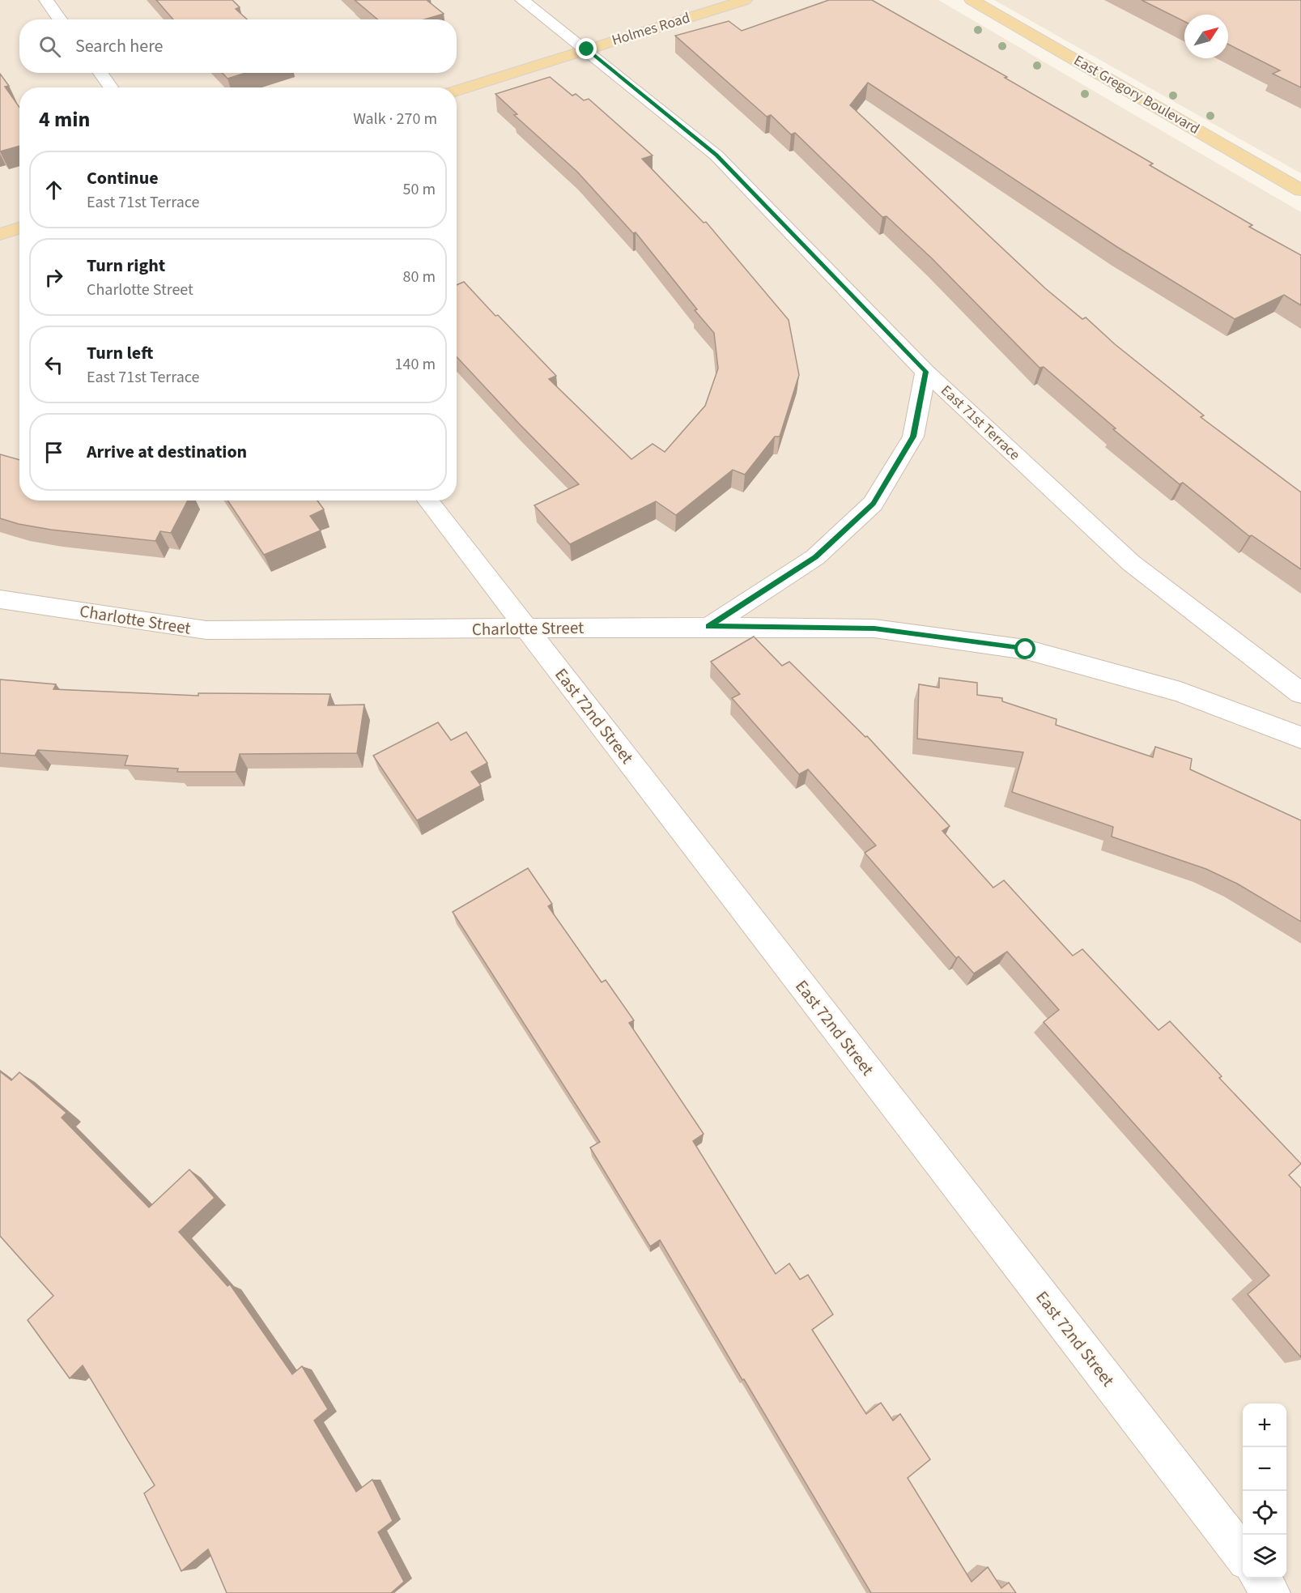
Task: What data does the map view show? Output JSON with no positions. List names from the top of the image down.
{
  "streets": {
    "main road": ["Holmes Road", "East Gregory Boulevard"],
    "street": ["East 71st Terrace", "Charlotte Street", "East 72nd Street"]
  },
  "crossings": [
    ["Holmes Road", "East 71st Terrace"],
    ["Charlotte Street", "East 72nd Street"]
  ],
  "north": "top right",
  "page": {
    "search": "Search here",
    "heading": ["4 min", "Walk · 270 m"],
    "list": [
      ["Continue", "East 71st Terrace", "50 m"],
      ["Turn right", "Charlotte Street", "80 m"],
      ["Turn left", "East 71st Terrace", "140 m"],
      "Arrive at destination"
    ],
    "map_buttons": ["+", "−"]
  }
}
